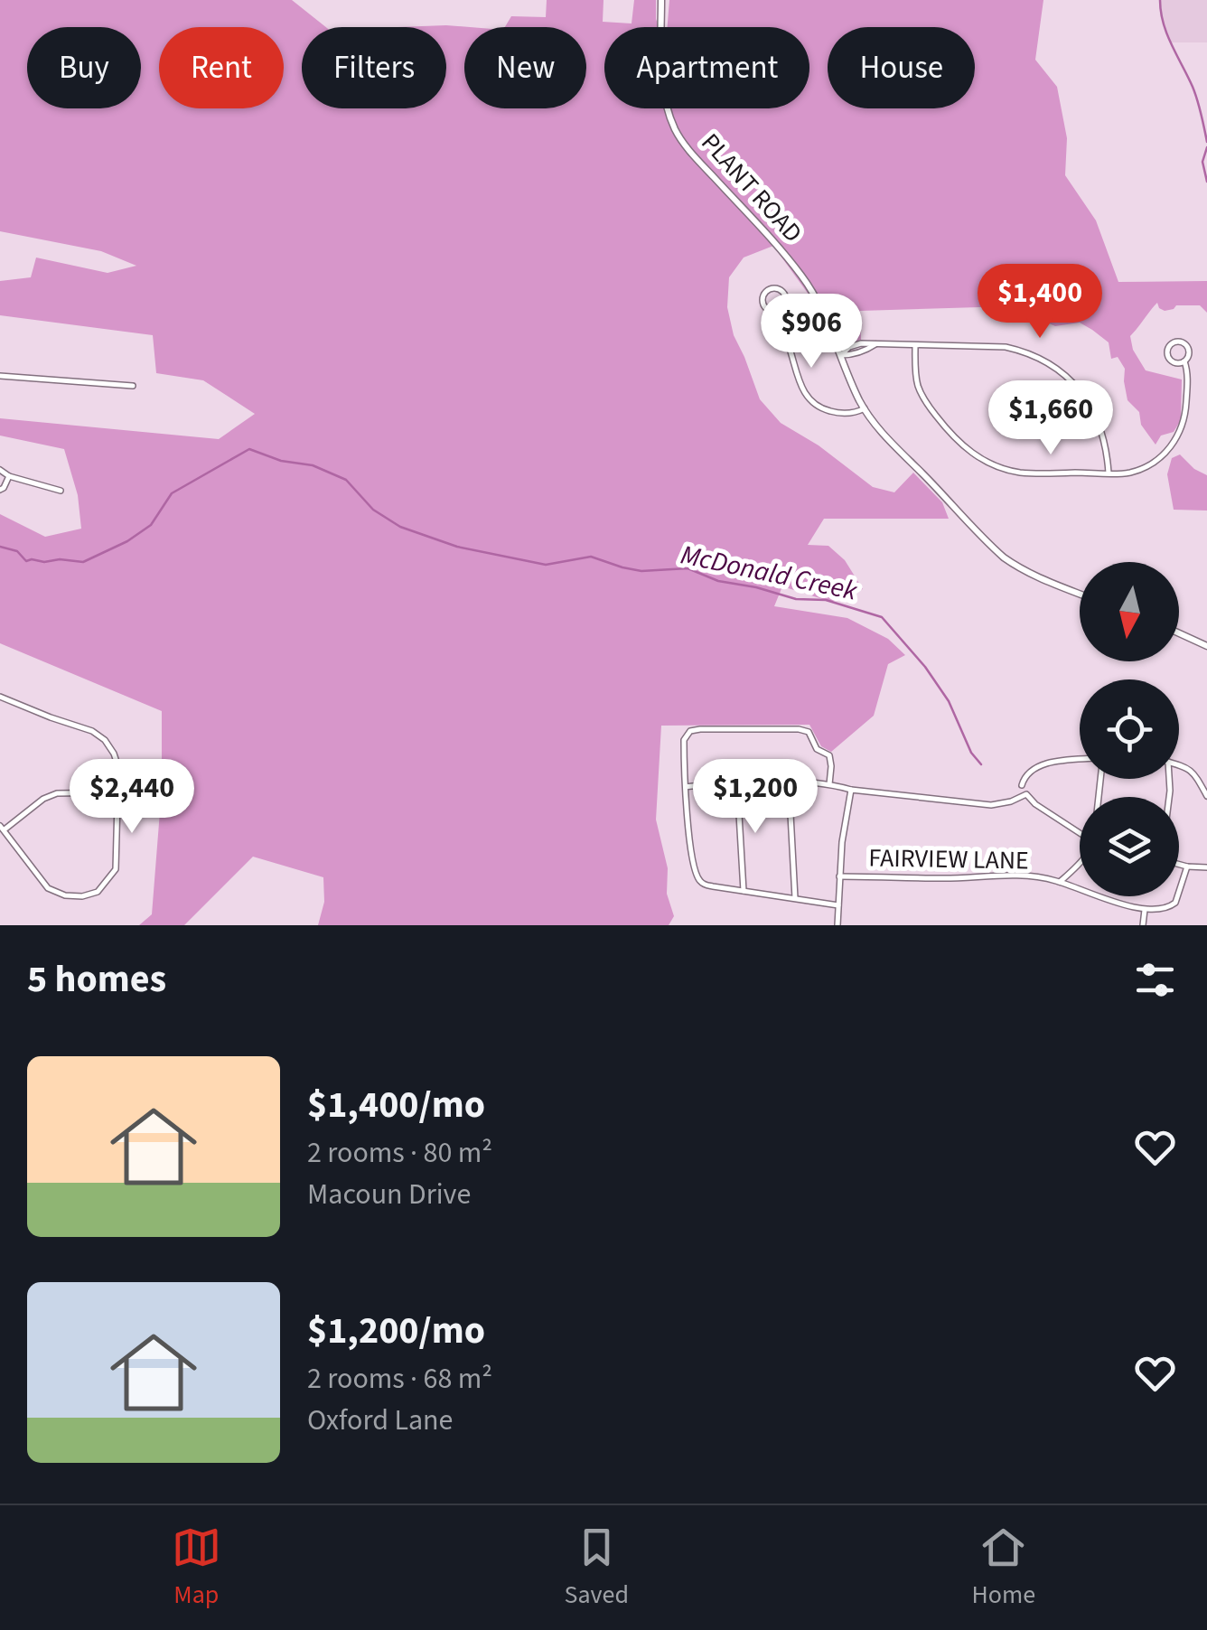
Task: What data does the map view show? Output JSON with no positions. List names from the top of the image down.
{
  "streets": {
    "street": ["PLANT ROAD", "FAIRVIEW LANE"]
  },
  "water": ["McDonald Creek"],
  "north": "bottom",
  "page": {
    "chip": [
      "Buy",
      "Rent",
      "Filters",
      "New",
      "Apartment",
      "House"
    ],
    "price": [
      "$1,400",
      "$906",
      "$1,660",
      "$2,440",
      "$1,200"
    ],
    "heading": "5 homes",
    "list": [
      {
        "name": "$1,400/mo",
        "note": "2 rooms · 80 m² · Macoun Drive"
      },
      {
        "name": "$1,200/mo",
        "note": "2 rooms · 68 m² · Oxford Lane"
      }
    ],
    "tabs": ["Map", "Saved", "Home"]
  }
}
